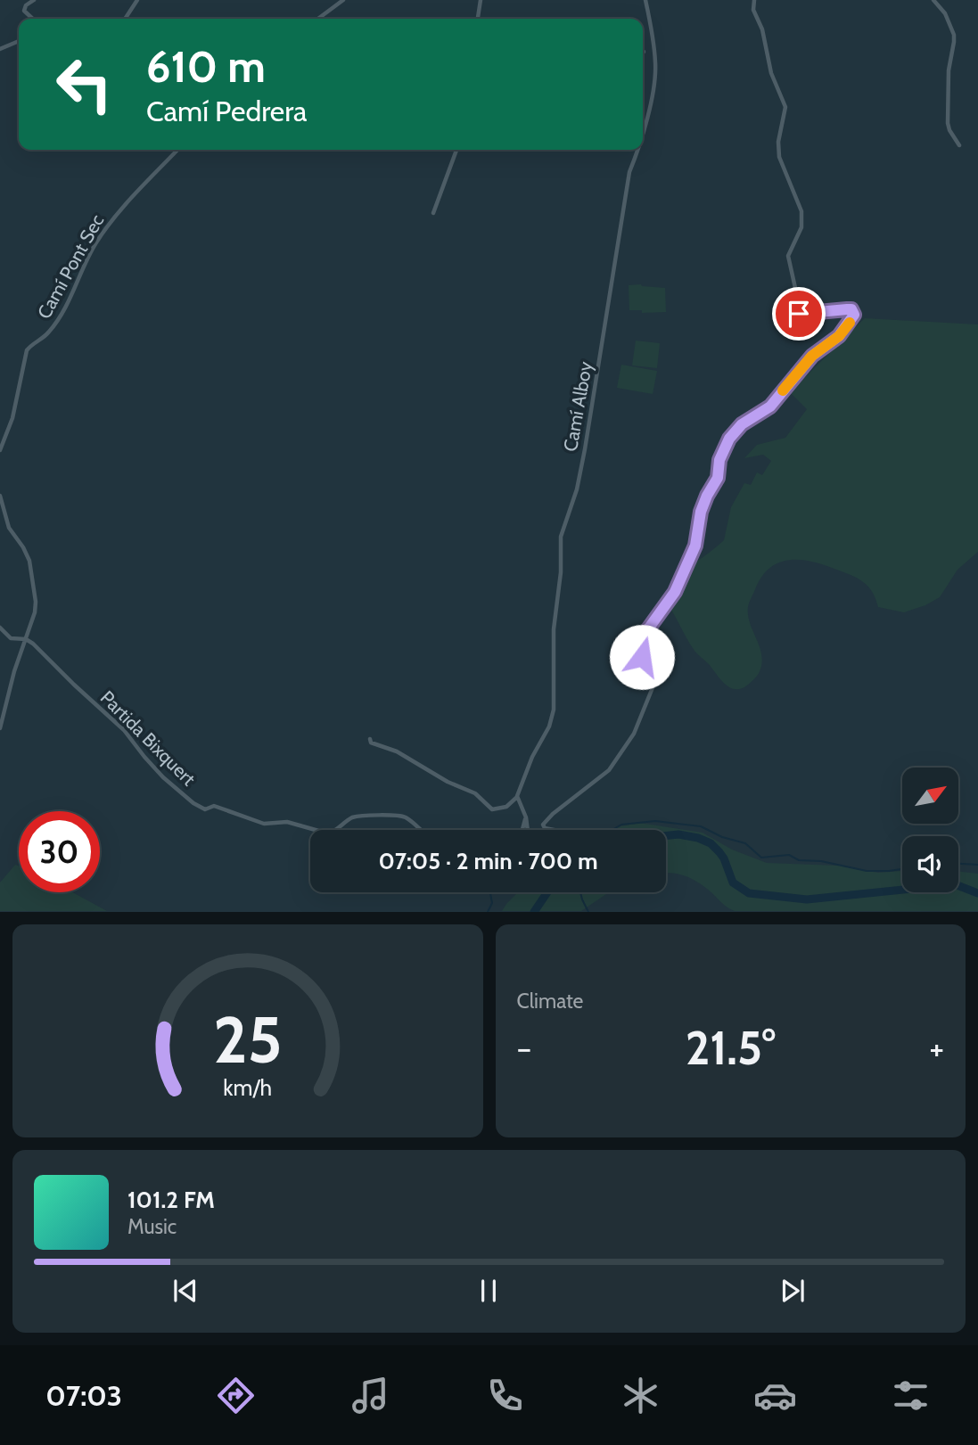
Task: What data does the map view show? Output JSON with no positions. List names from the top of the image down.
{
  "streets": {
    "street": ["Camí Pont Sec", "Camí Alboy", "Partida Bixquert"]
  },
  "north": "top right",
  "page": {
    "turn": ["610 m", "Camí Pedrera"],
    "limit": "30",
    "trip": "07:05 · 2 min · 700 m",
    "tile": "Climate",
    "heat": ["−", "21.5°", "+"],
    "song": ["101.2 FM", "Music"],
    "tabs": "07:03",
    "gauge": ["25", "km/h"]
  }
}
